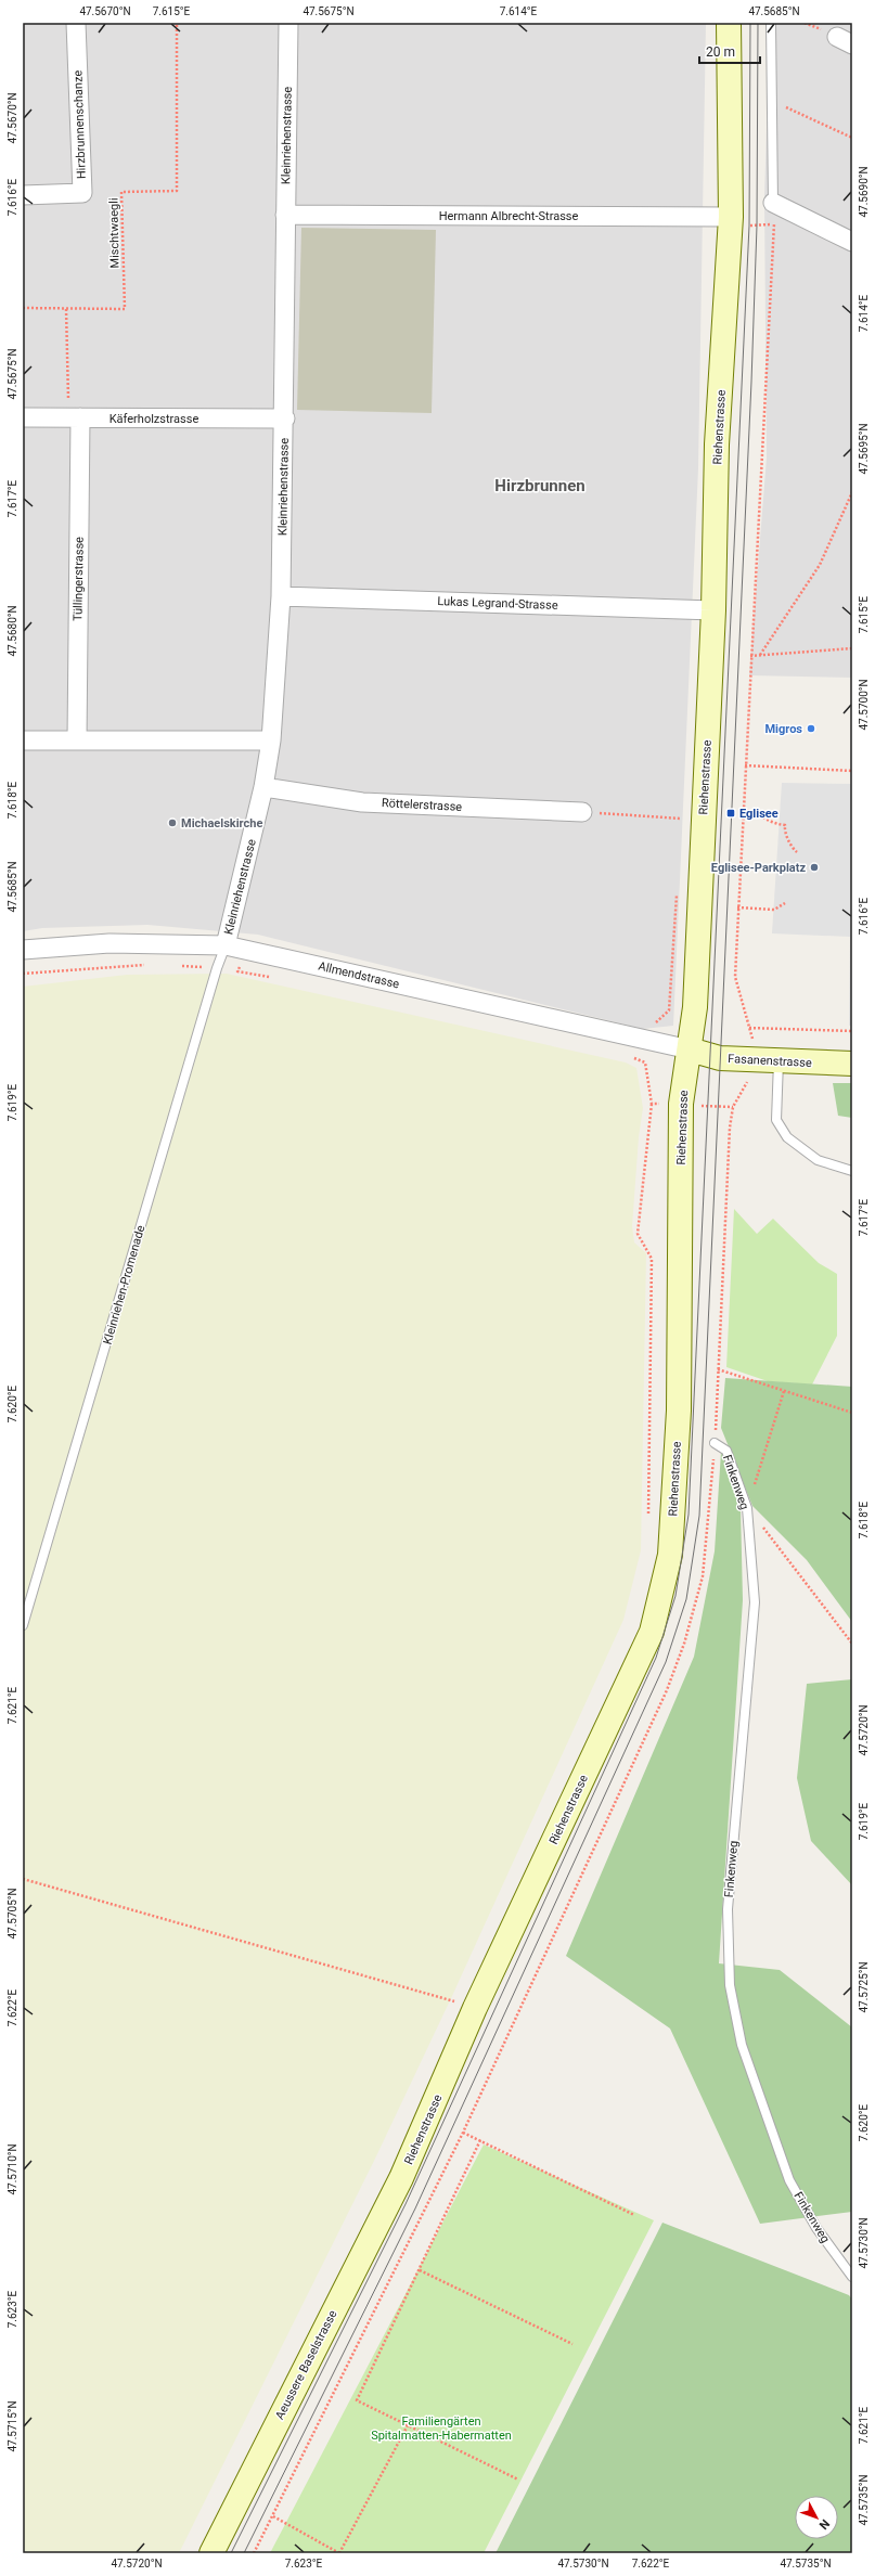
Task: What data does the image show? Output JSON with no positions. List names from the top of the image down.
{
  "streets": {
    "main road": ["Riehenstrasse", "Fasanenstrasse", "Aeussere Baselstrasse"],
    "street": [
      "Hirzbrunnenschanze",
      "Kleinriehenstrasse",
      "Hermann Albrecht-Strasse",
      "Käferholzstrasse",
      "Tüllingerstrasse",
      "Lukas Legrand-Strasse",
      "Röttelerstrasse",
      "Allmendstrasse"
    ],
    "lane": ["Kleinriehen-Promenade", "Finkenweg"],
    "path": ["Mischtwaegli"]
  },
  "crossings": [
    ["Kleinriehenstrasse", "Hermann Albrecht-Strasse"],
    ["Kleinriehenstrasse", "Käferholzstrasse"],
    ["Kleinriehenstrasse", "Lukas Legrand-Strasse"],
    ["Kleinriehenstrasse", "Röttelerstrasse"],
    ["Kleinriehenstrasse", "Allmendstrasse"],
    ["Kleinriehenstrasse", "Kleinriehen-Promenade"],
    ["Hermann Albrecht-Strasse", "Riehenstrasse"],
    ["Käferholzstrasse", "Tüllingerstrasse"],
    ["Riehenstrasse", "Lukas Legrand-Strasse"],
    ["Riehenstrasse", "Allmendstrasse"],
    ["Riehenstrasse", "Fasanenstrasse"],
    ["Riehenstrasse", "Aeussere Baselstrasse"],
    ["Allmendstrasse", "Fasanenstrasse"],
    ["Allmendstrasse", "Kleinriehen-Promenade"]
  ],
  "districts": ["Hirzbrunnen"],
  "parks": ["Familiengärten Spitalmatten-Habermatten"],
  "places": {
    "other": ["Migros", "Michaelskirche", "Eglisee-Parkplatz"],
    "transit": ["Eglisee"]
  },
  "scale_bar": "20 m",
  "north": "bottom right",
  "coordinates": [
    "47.5670°N",
    "7.615°E",
    "47.5675°N",
    "7.614°E",
    "47.5685°N",
    "47.5690°N",
    "7.616°E",
    "47.5695°N",
    "7.617°E",
    "47.5680°N",
    "47.5700°N",
    "7.618°E",
    "7.619°E",
    "7.620°E",
    "7.621°E",
    "47.5720°N",
    "47.5705°N",
    "47.5725°N",
    "7.622°E",
    "47.5710°N",
    "47.5730°N",
    "7.623°E",
    "47.5715°N",
    "47.5735°N"
  ]
}
